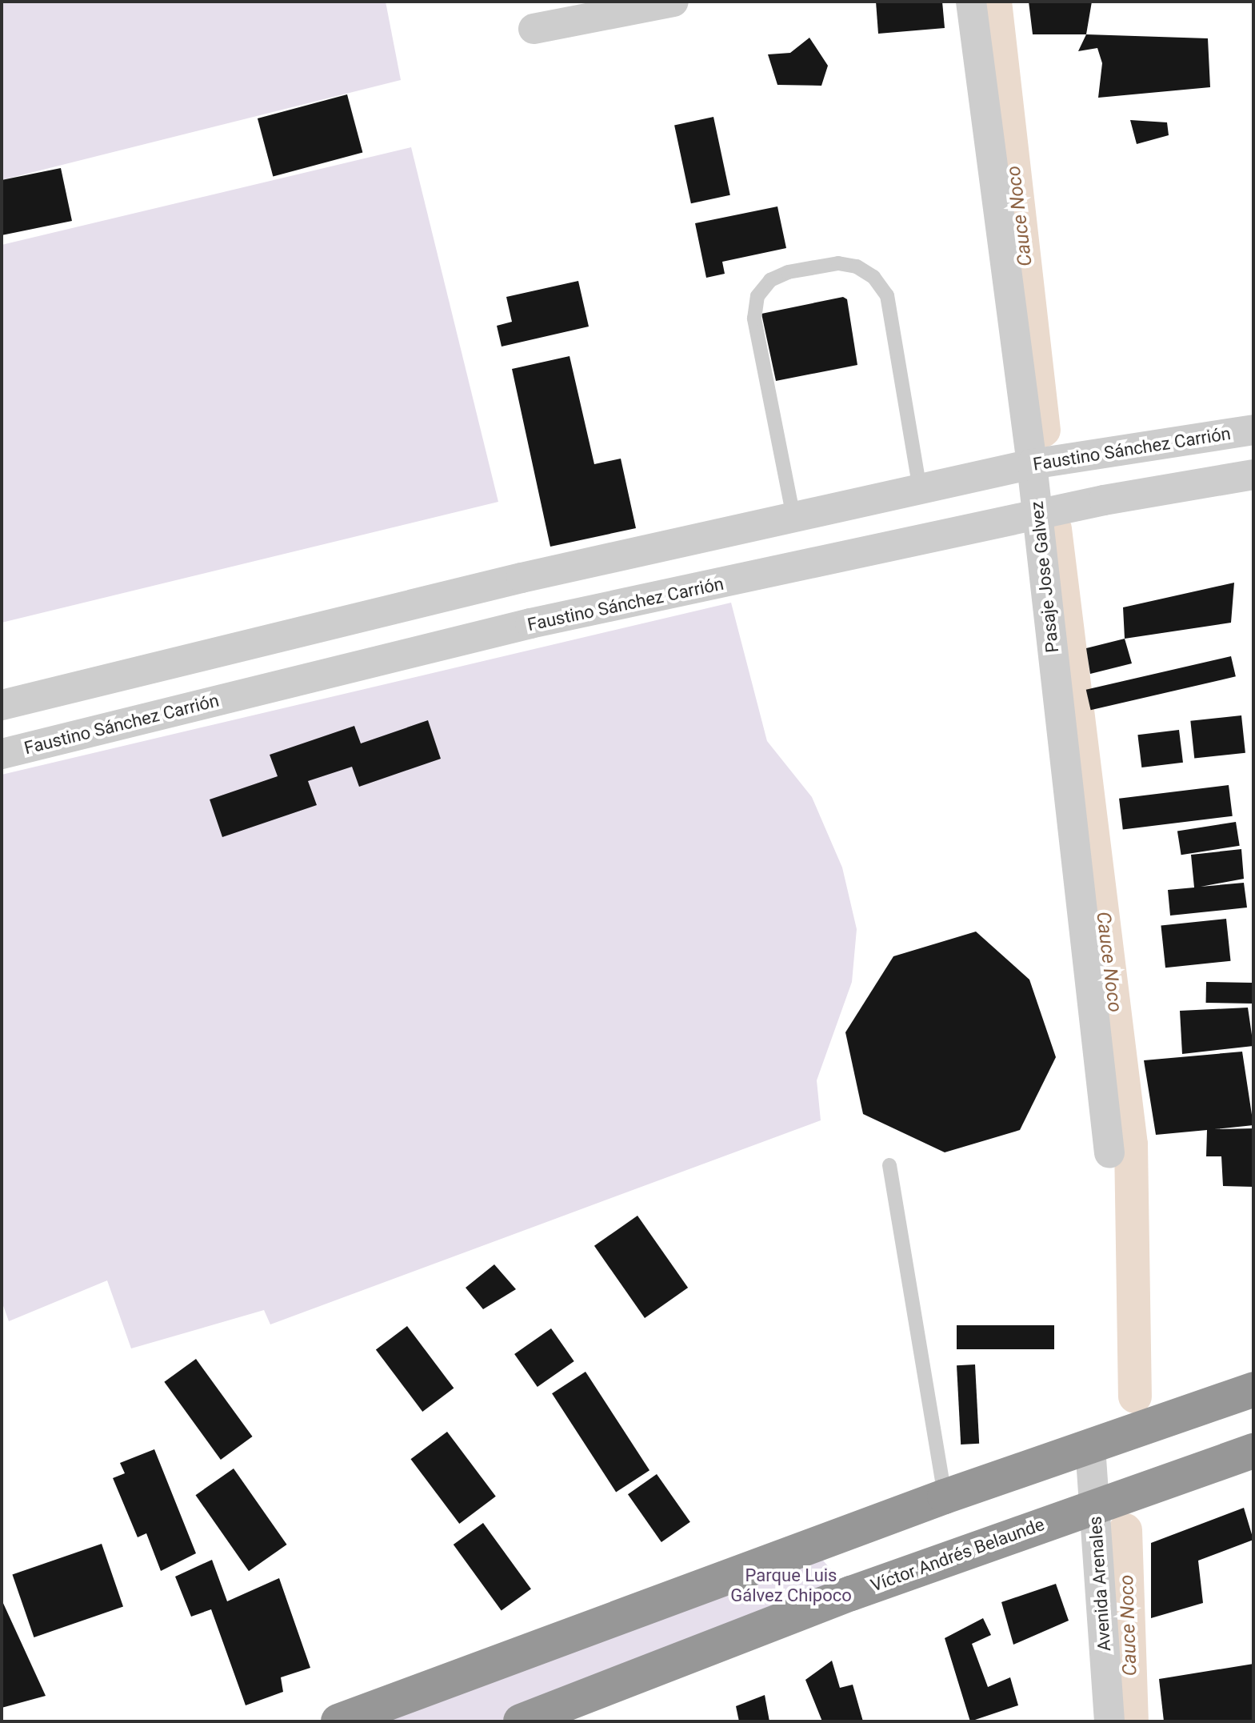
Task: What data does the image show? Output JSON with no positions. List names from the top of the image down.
{
  "streets": {
    "highway": ["Víctor Andrés Belaunde"],
    "street": ["Faustino Sánchez Carrión", "Pasaje Jose Galvez", "Avenida Arenales"]
  },
  "crossings": [
    ["Faustino Sánchez Carrión", "Pasaje Jose Galvez"],
    ["Víctor Andrés Belaunde", "Avenida Arenales"]
  ],
  "water": ["Cauce Noco"],
  "parks": ["Parque Luis Gálvez Chipoco"]
}
